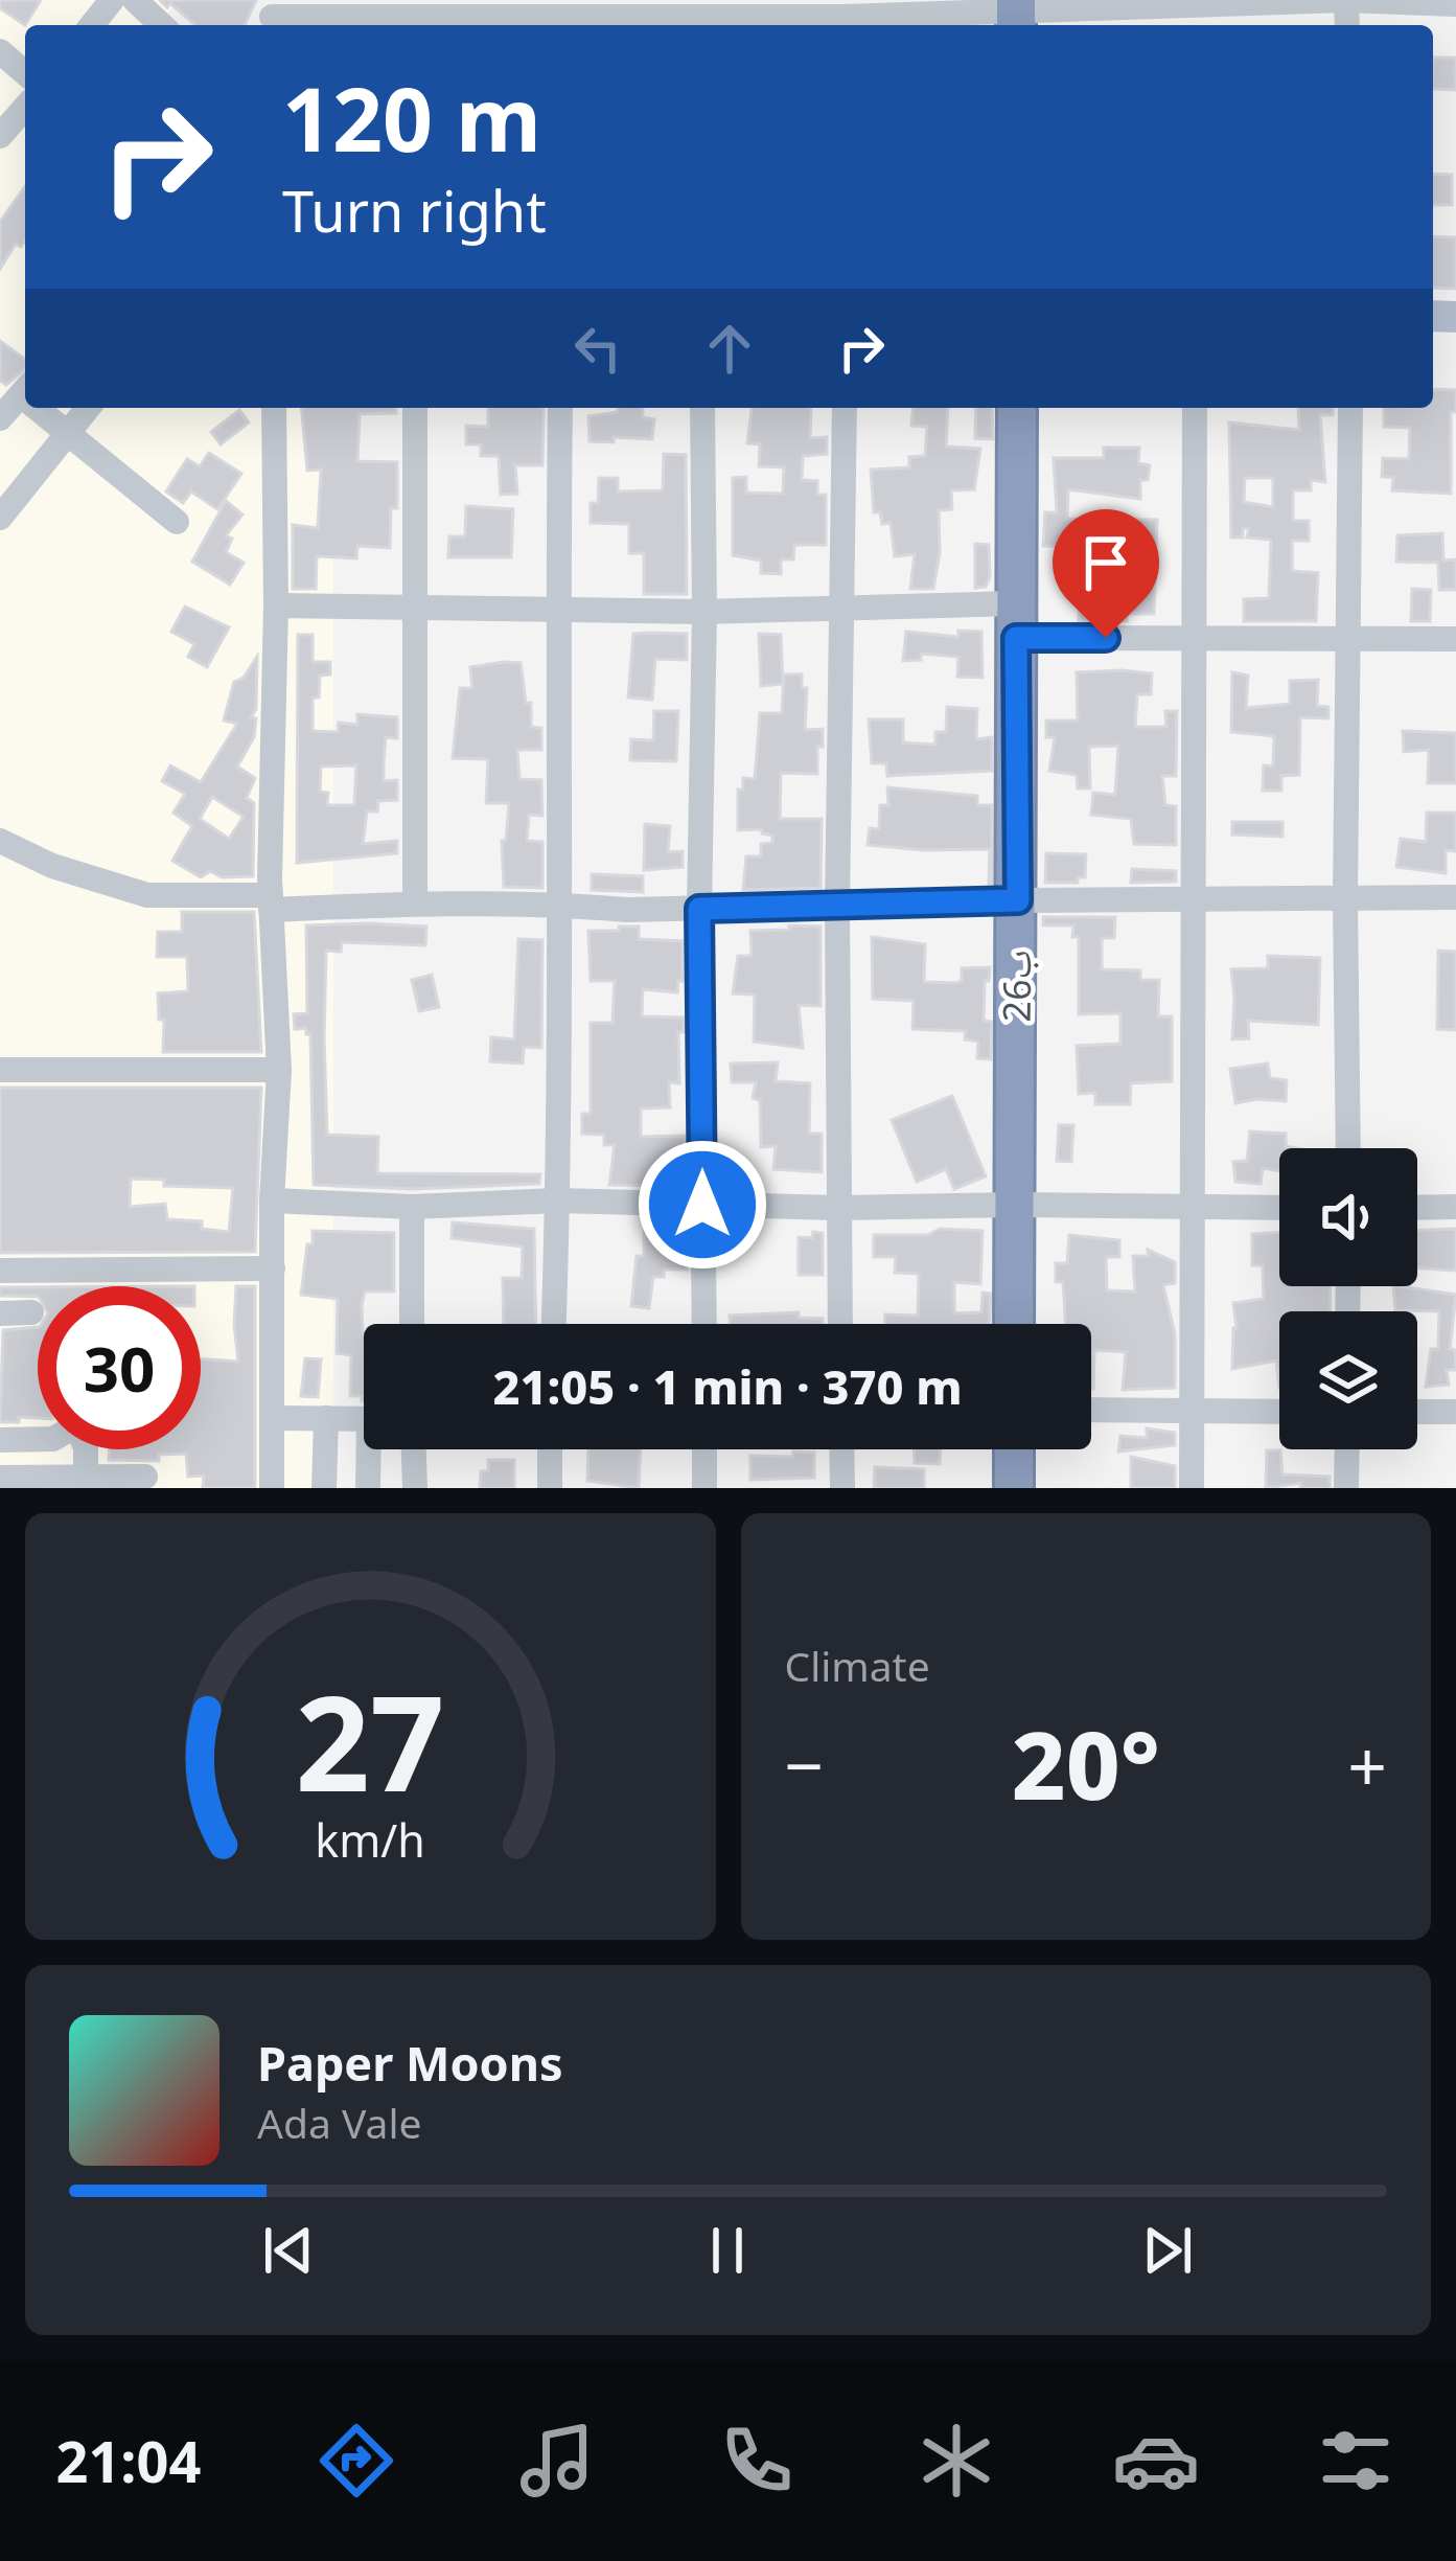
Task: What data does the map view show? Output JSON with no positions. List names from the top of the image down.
{
  "streets": {
    "highway": ["26ب"]
  },
  "page": {
    "turn": ["120 m", "Turn right"],
    "limit": "30",
    "trip": "21:05 · 1 min · 370 m",
    "tile": "Climate",
    "heat": ["−", "20°", "+"],
    "song": ["Paper Moons", "Ada Vale"],
    "tabs": "21:04",
    "gauge": ["27", "km/h"]
  }
}
